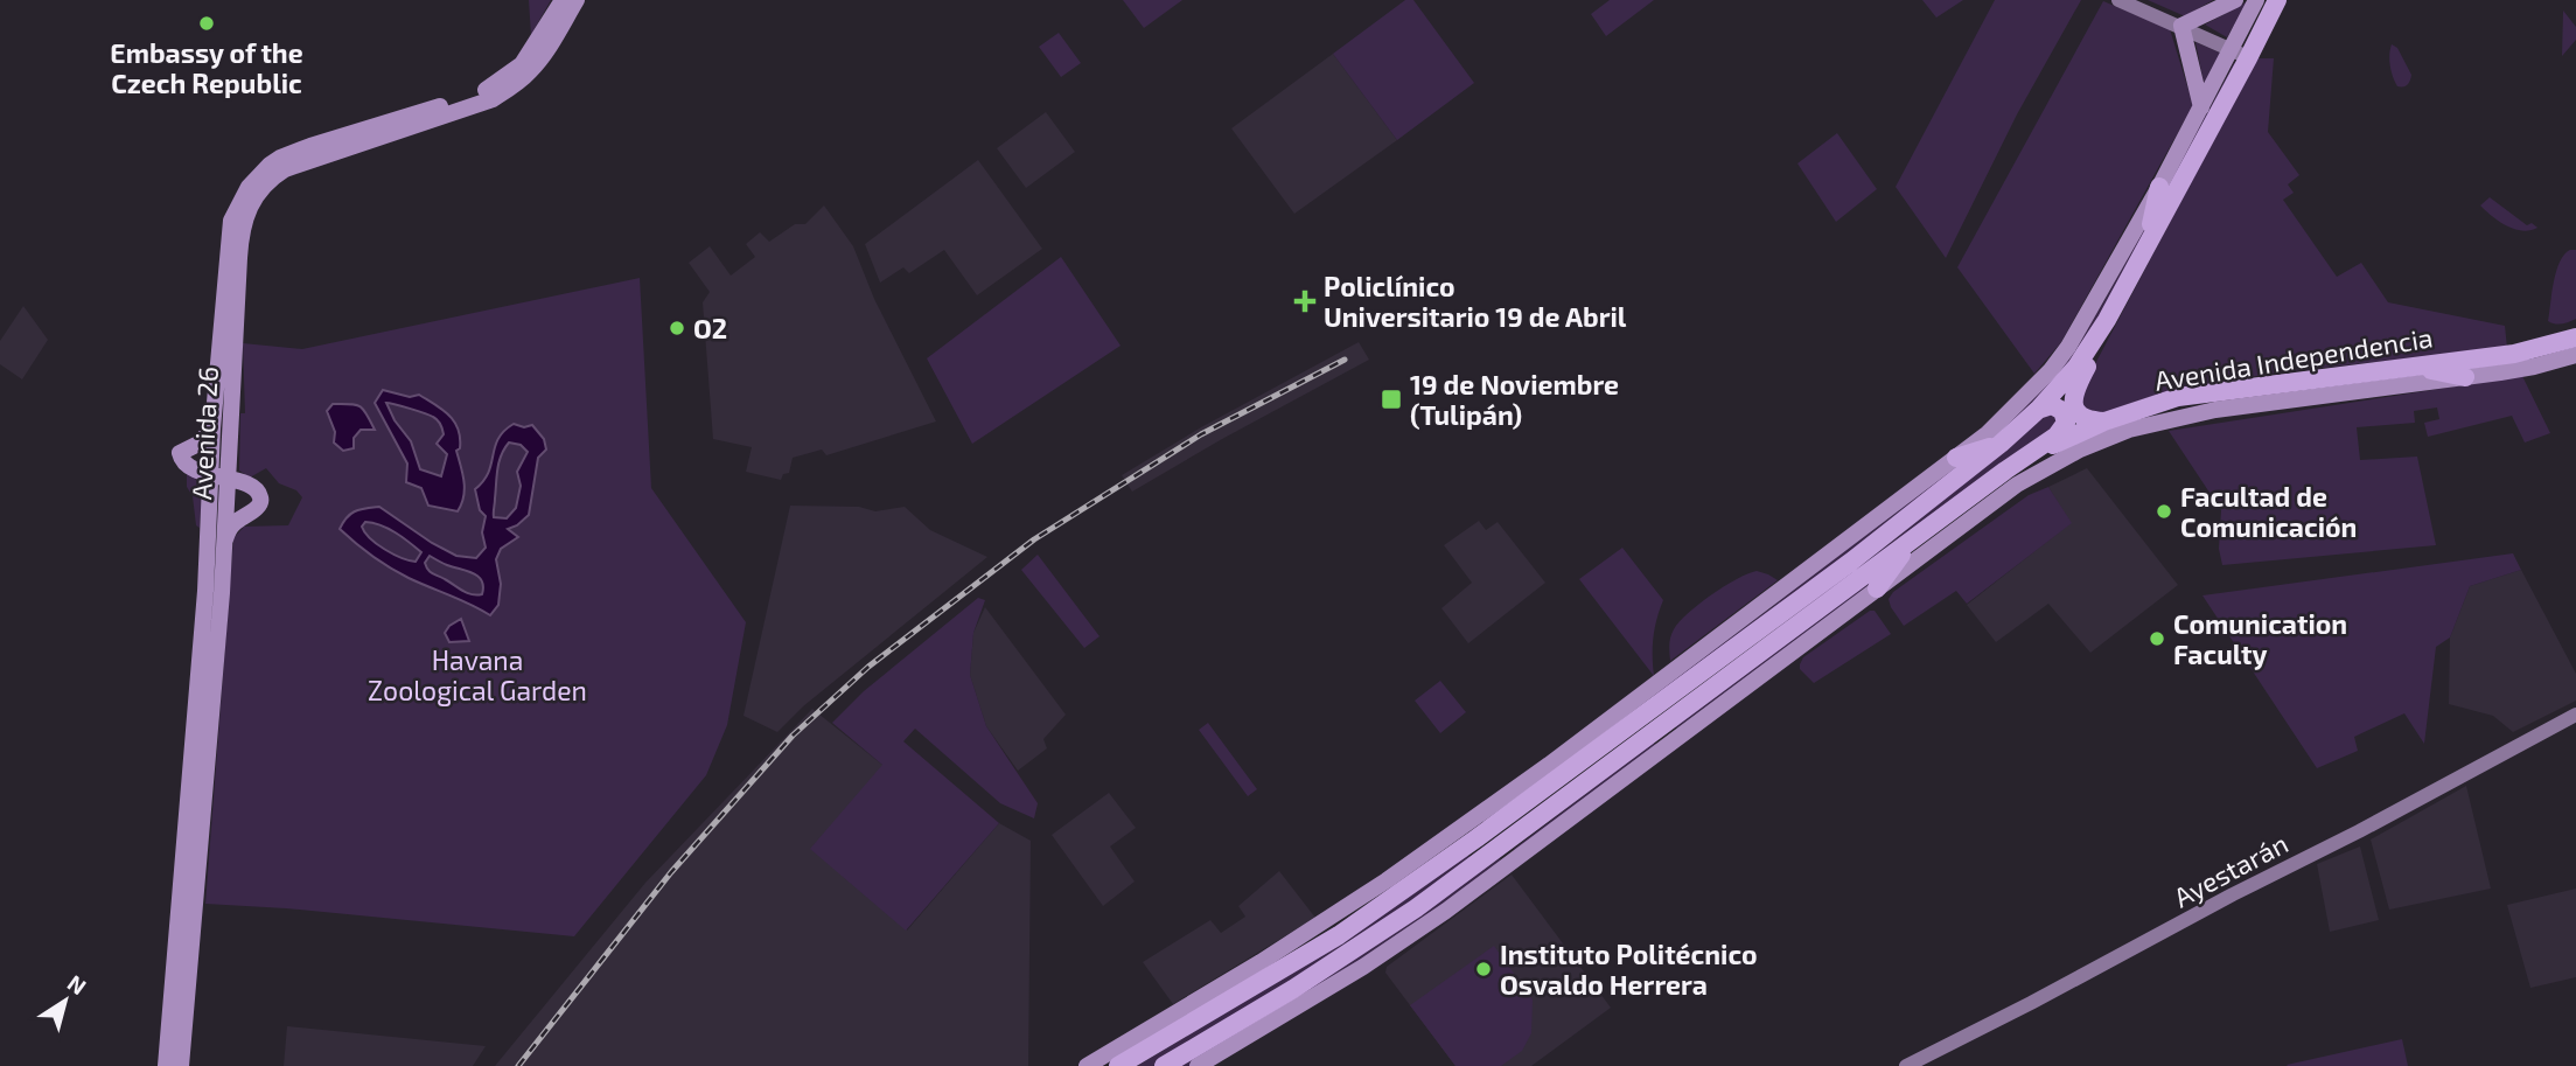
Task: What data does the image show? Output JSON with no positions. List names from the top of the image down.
{
  "streets": {
    "highway": ["Avenida Independencia"],
    "main road": ["Avenida 26", "Ayestarán"]
  },
  "parks": ["Havana Zoological Garden"],
  "places": {
    "other": [
      "Embassy of the Czech Republic",
      "O2",
      "Facultad de Comunicación",
      "Comunication Faculty",
      "Instituto Politécnico Osvaldo Herrera"
    ],
    "health": ["Policlínico Universitario 19 de Abril"],
    "transit": ["19 de Noviembre (Tulipán)"]
  },
  "north": "top right"
}
